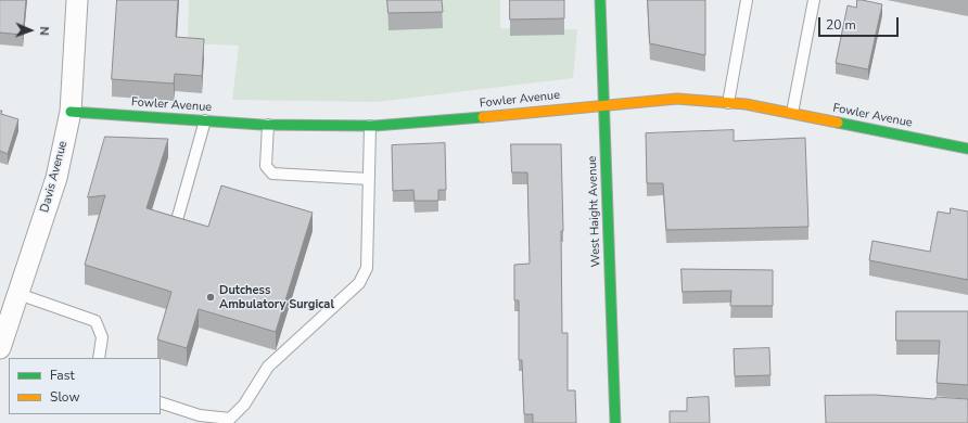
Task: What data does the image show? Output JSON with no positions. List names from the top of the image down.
{
  "streets": {
    "main road": ["Fowler Avenue", "West Haight Avenue"],
    "street": ["Davis Avenue"]
  },
  "crossings": [
    ["Fowler Avenue", "Davis Avenue"],
    ["Fowler Avenue", "West Haight Avenue"]
  ],
  "places": ["Dutchess Ambulatory Surgical"],
  "legend": ["Fast", "Slow"],
  "scale_bar": "20 m",
  "north": "right"
}
